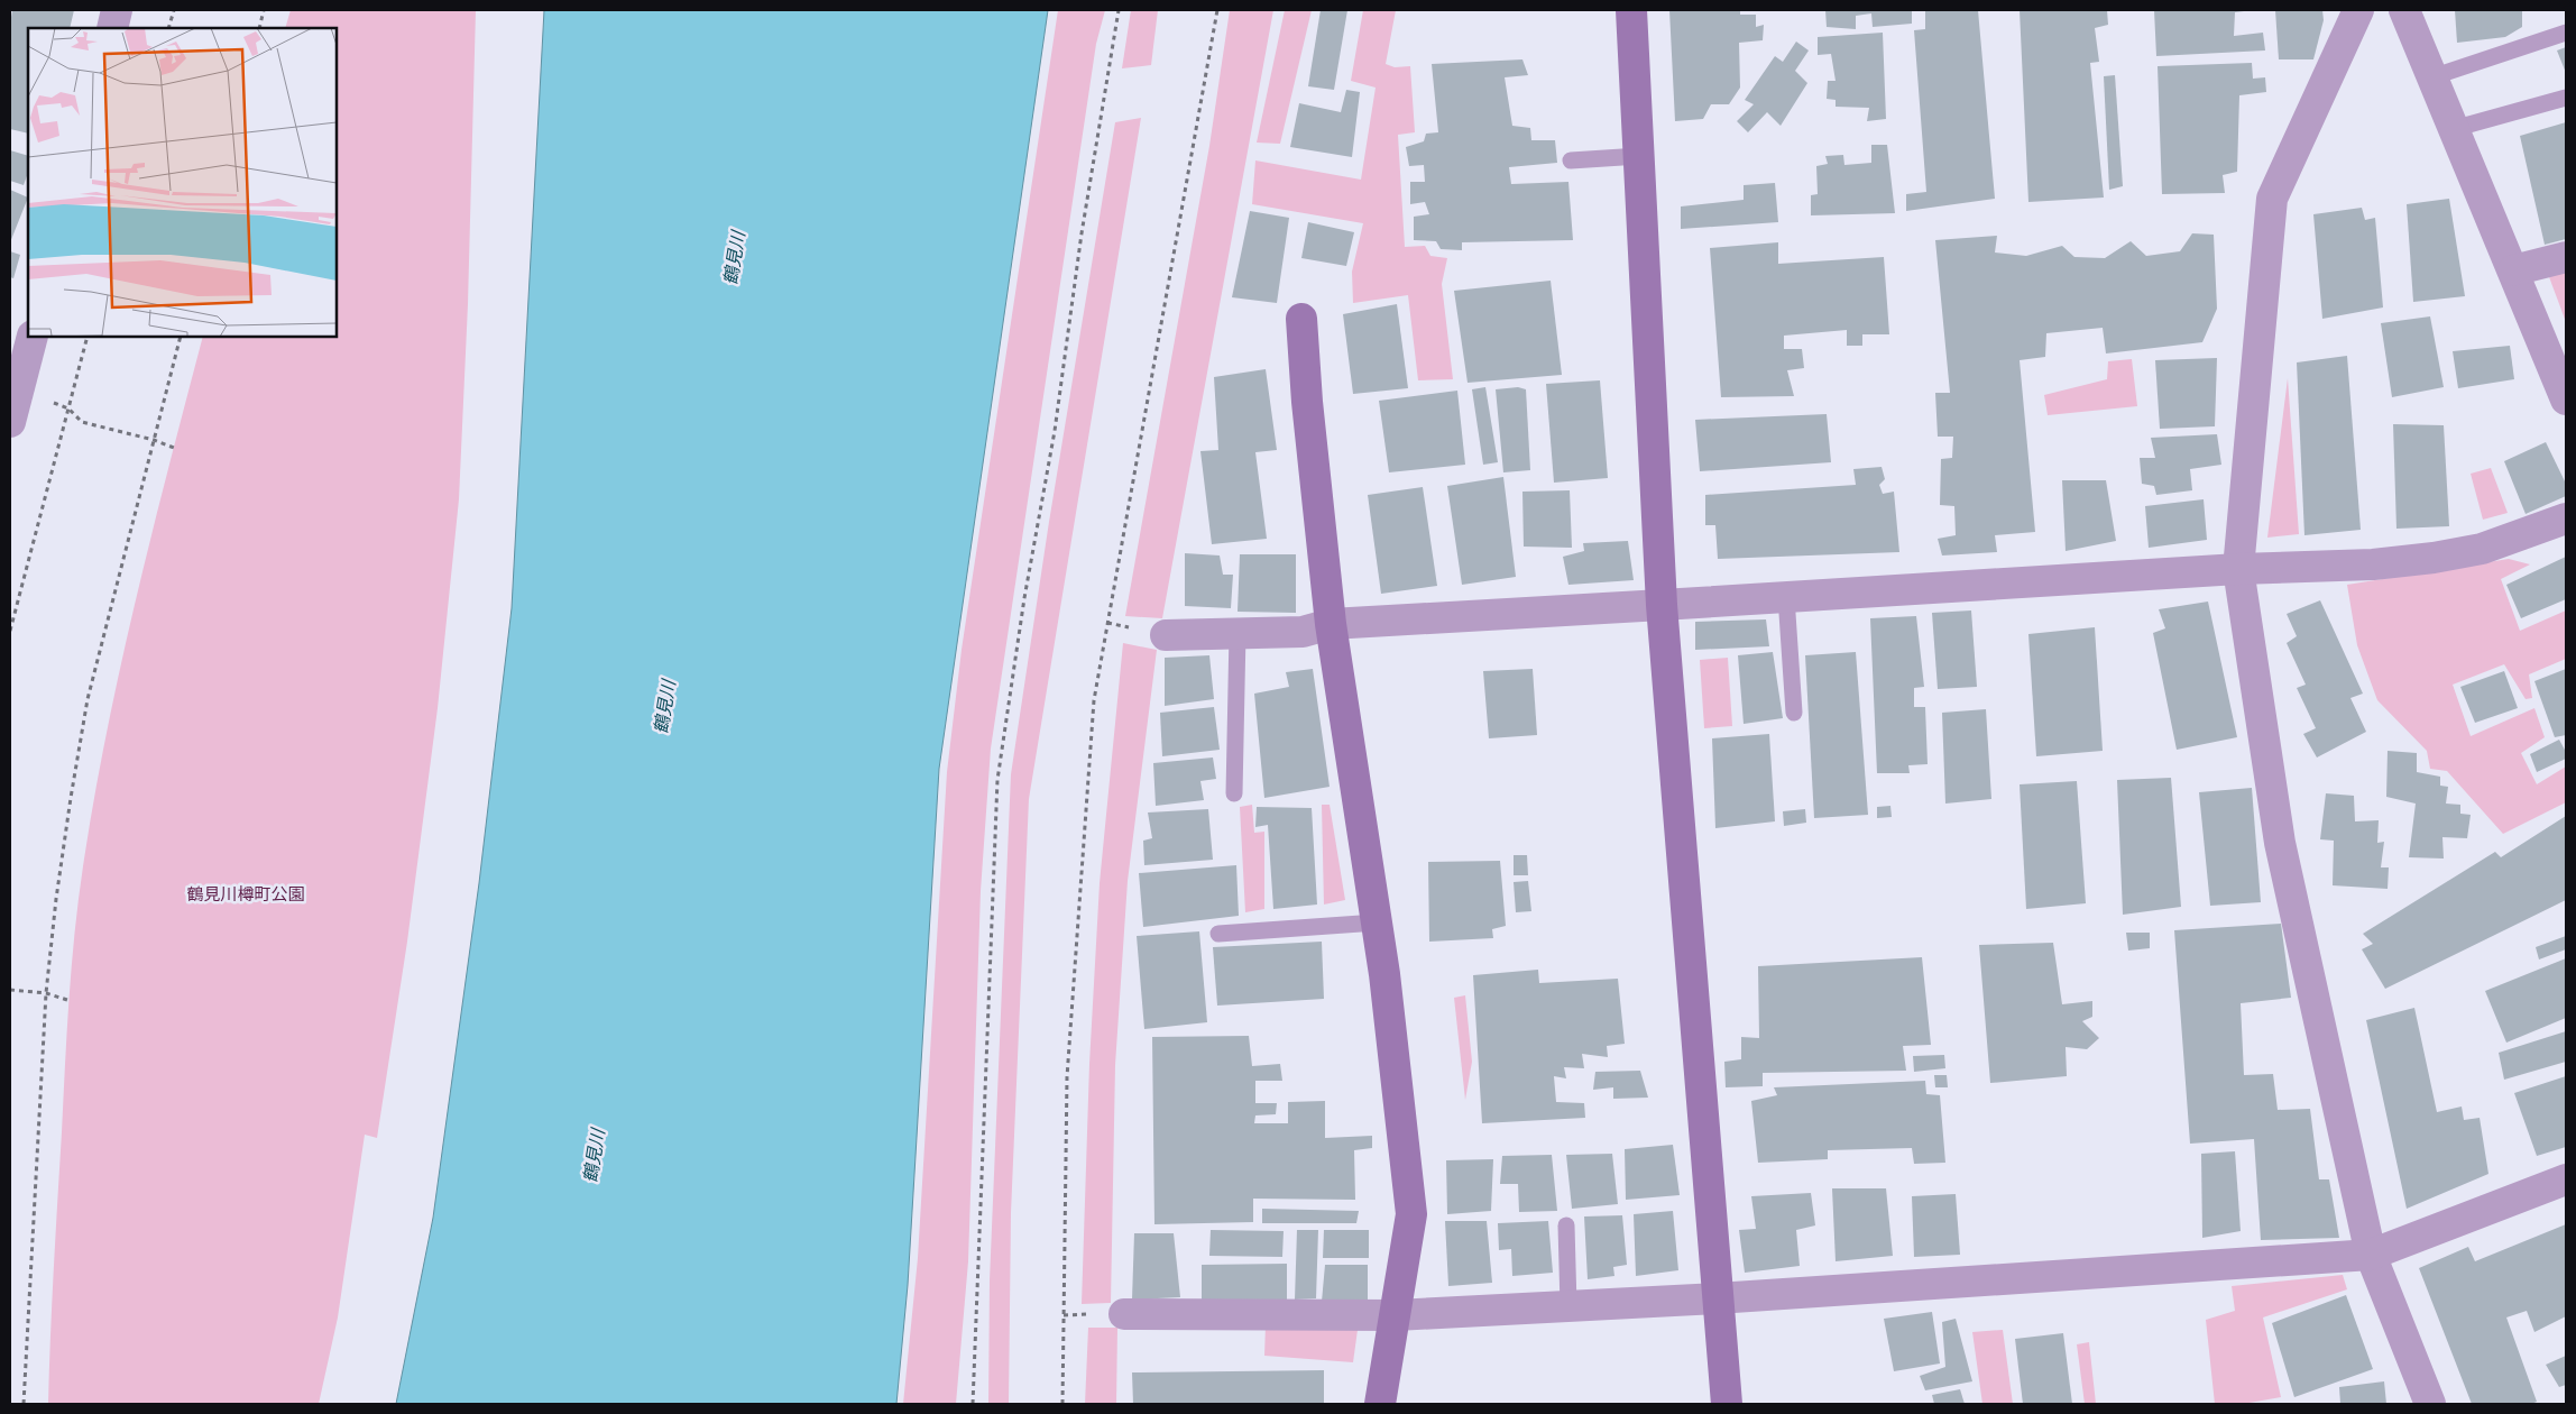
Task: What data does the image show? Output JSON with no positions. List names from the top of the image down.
{
  "water": ["鶴見川"],
  "parks": ["鶴見川樽町公園"]
}
